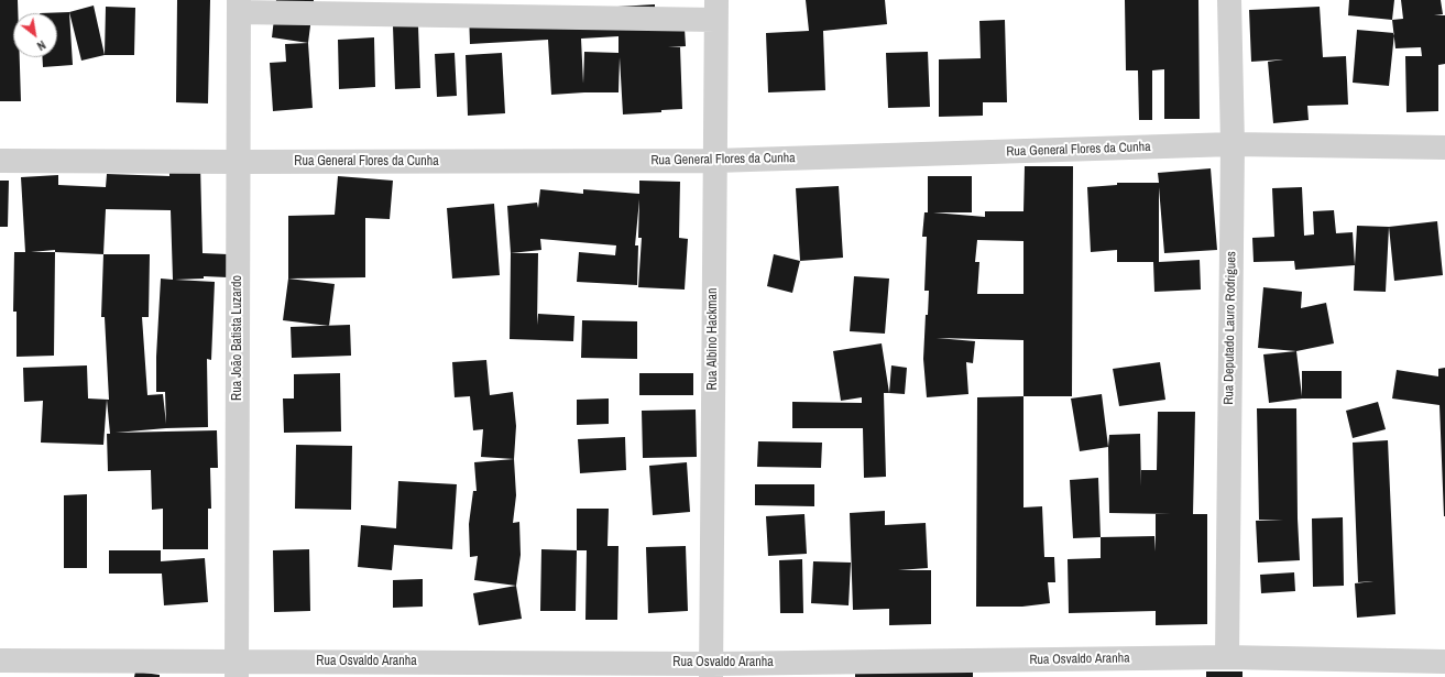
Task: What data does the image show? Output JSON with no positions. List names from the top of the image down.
{
  "streets": {
    "street": [
      "Rua General Flores da Cunha",
      "Rua Deputado Lauro Rodrigues",
      "Rua João Batista Luzardo",
      "Rua Albino Hackman",
      "Rua Osvaldo Aranha"
    ]
  },
  "crossings": [
    ["Rua General Flores da Cunha", "Rua Deputado Lauro Rodrigues"],
    ["Rua General Flores da Cunha", "Rua João Batista Luzardo"],
    ["Rua General Flores da Cunha", "Rua Albino Hackman"],
    ["Rua Deputado Lauro Rodrigues", "Rua Osvaldo Aranha"],
    ["Rua João Batista Luzardo", "Rua Osvaldo Aranha"],
    ["Rua Albino Hackman", "Rua Osvaldo Aranha"]
  ],
  "north": "bottom right"
}
